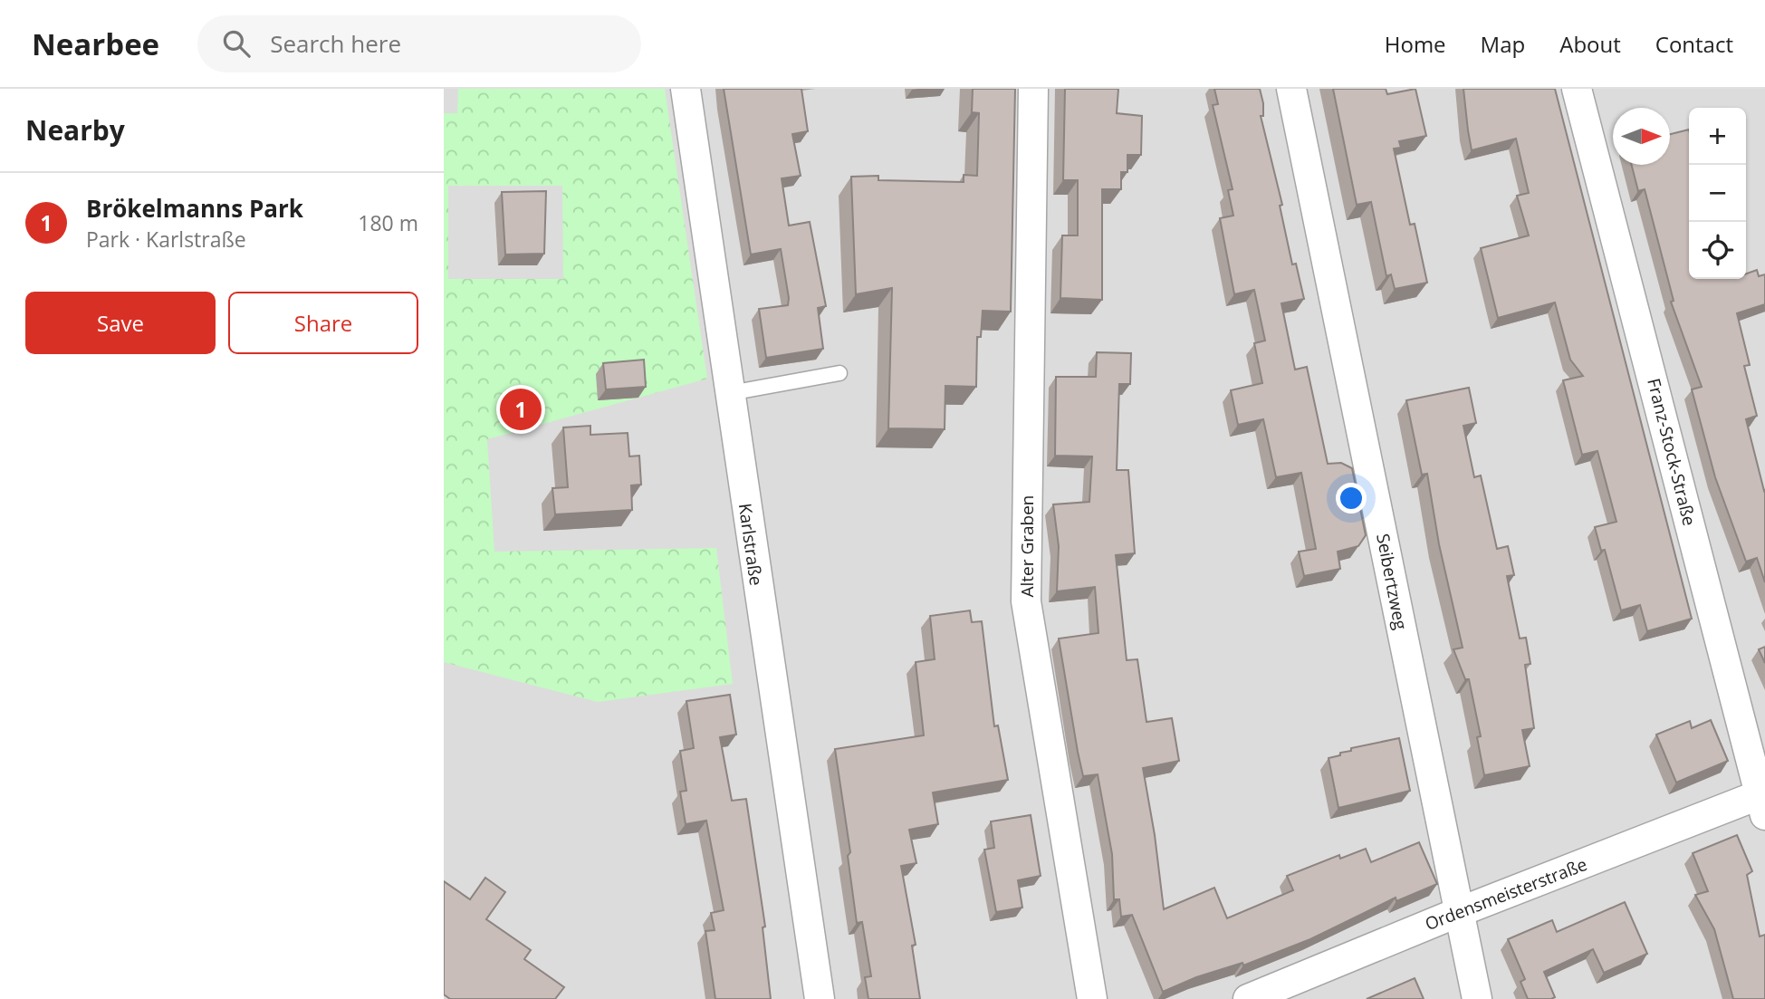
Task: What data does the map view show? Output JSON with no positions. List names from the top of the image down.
{
  "streets": {
    "street": [
      "Franz-Stock-Straße",
      "Karlstraße",
      "Alter Graben",
      "Seibertzweg",
      "Ordensmeisterstraße"
    ]
  },
  "crossings": [
    ["Franz-Stock-Straße", "Ordensmeisterstraße"],
    ["Seibertzweg", "Ordensmeisterstraße"]
  ],
  "north": "right",
  "page": {
    "header": "Nearbee",
    "search": "Search here",
    "nav": [
      "Home",
      "Map",
      "About",
      "Contact"
    ],
    "heading": "Nearby",
    "map_buttons": ["+", "−"],
    "list": [
      {
        "mark": "1",
        "name": "Brökelmanns Park",
        "note": "Park · Karlstraße",
        "value": "180 m"
      }
    ],
    "buttons": ["Save", "Share"],
    "pins": "1"
  }
}
